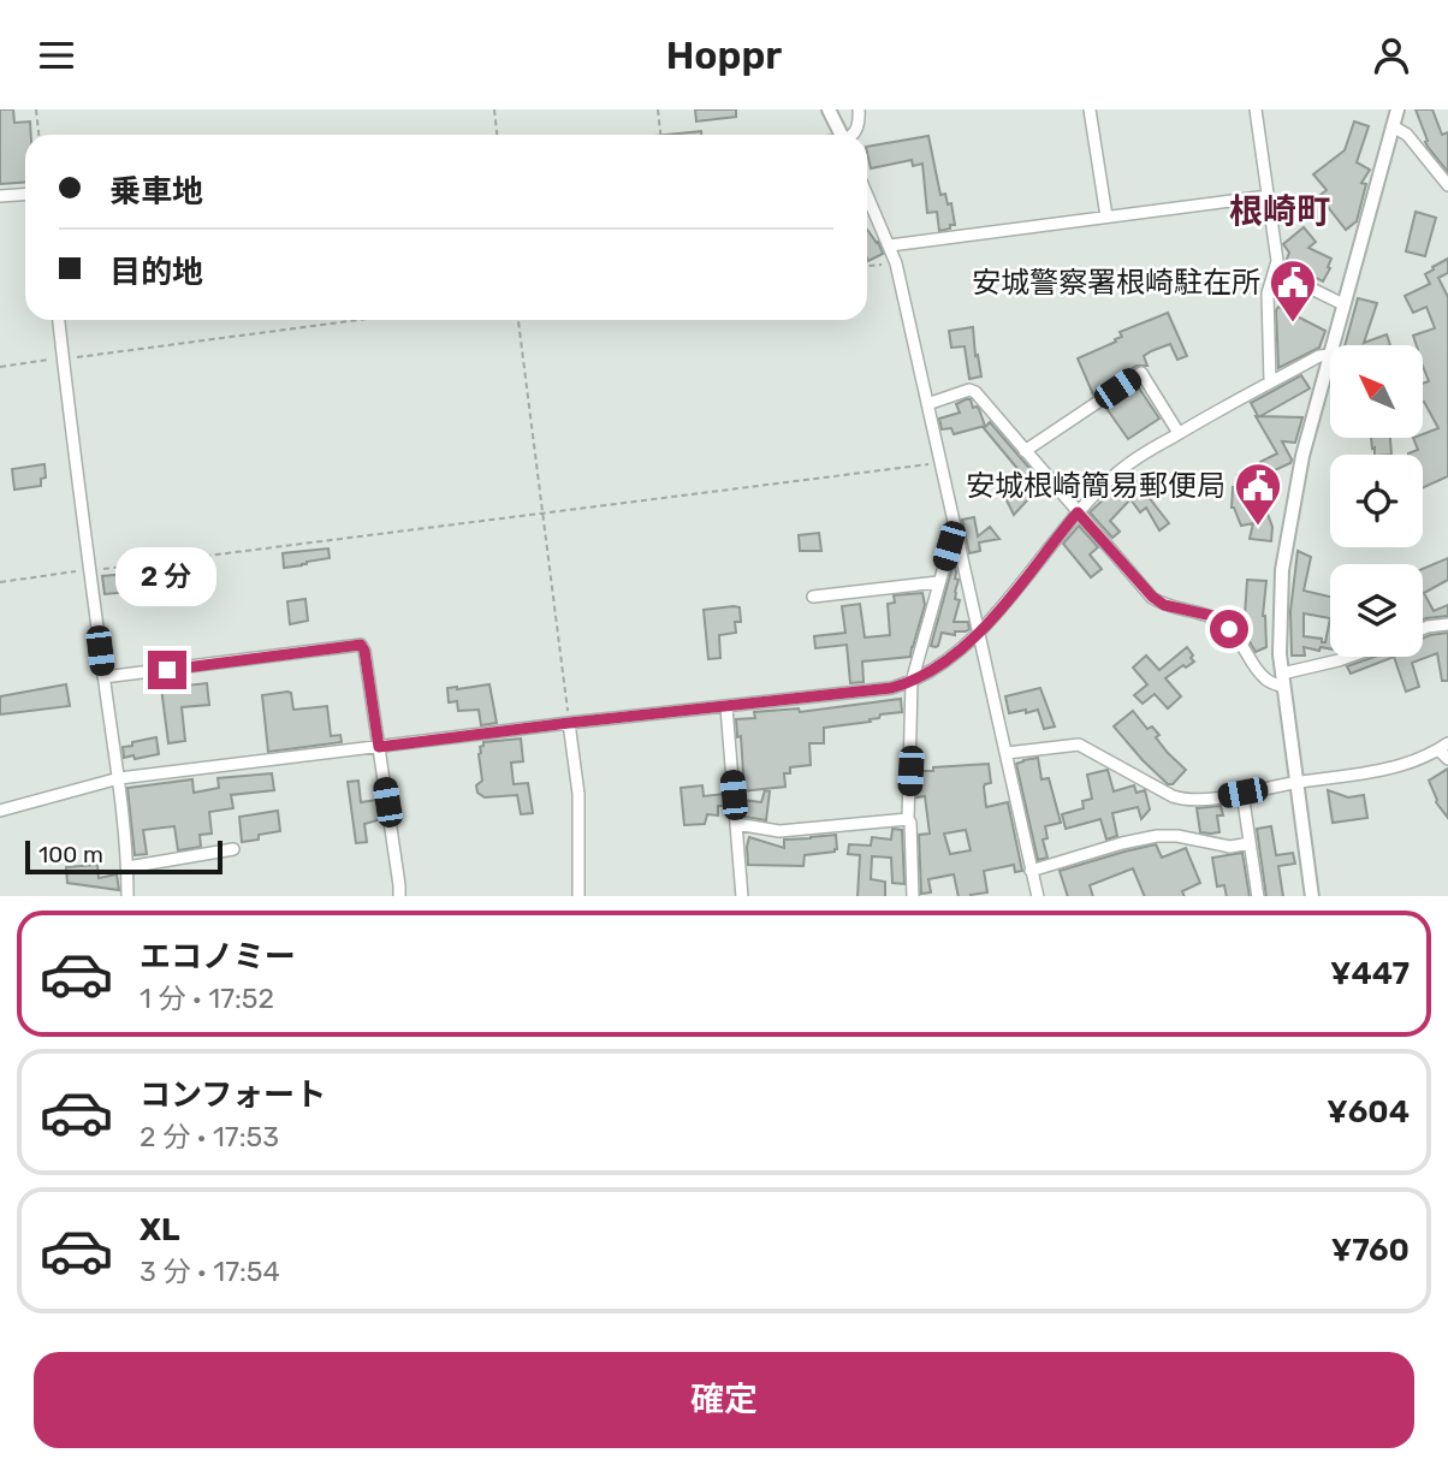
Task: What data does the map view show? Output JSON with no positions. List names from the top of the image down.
{
  "districts": ["根崎町"],
  "places": {
    "public building": ["安城警察署根崎駐在所", "安城根崎簡易郵便局"]
  },
  "scale_bar": "100 m",
  "north": "top left",
  "page": {
    "header": "Hoppr",
    "banner": ["乗車地", "目的地"],
    "bubble": "2 分",
    "scale": "100 m",
    "list": [
      {
        "name": "エコノミー",
        "note": "1 分 · 17:52",
        "value": "¥447"
      },
      {
        "name": "コンフォート",
        "note": "2 分 · 17:53",
        "value": "¥604"
      },
      {
        "name": "XL",
        "note": "3 分 · 17:54",
        "value": "¥760"
      }
    ],
    "buttons": "確定"
  }
}
